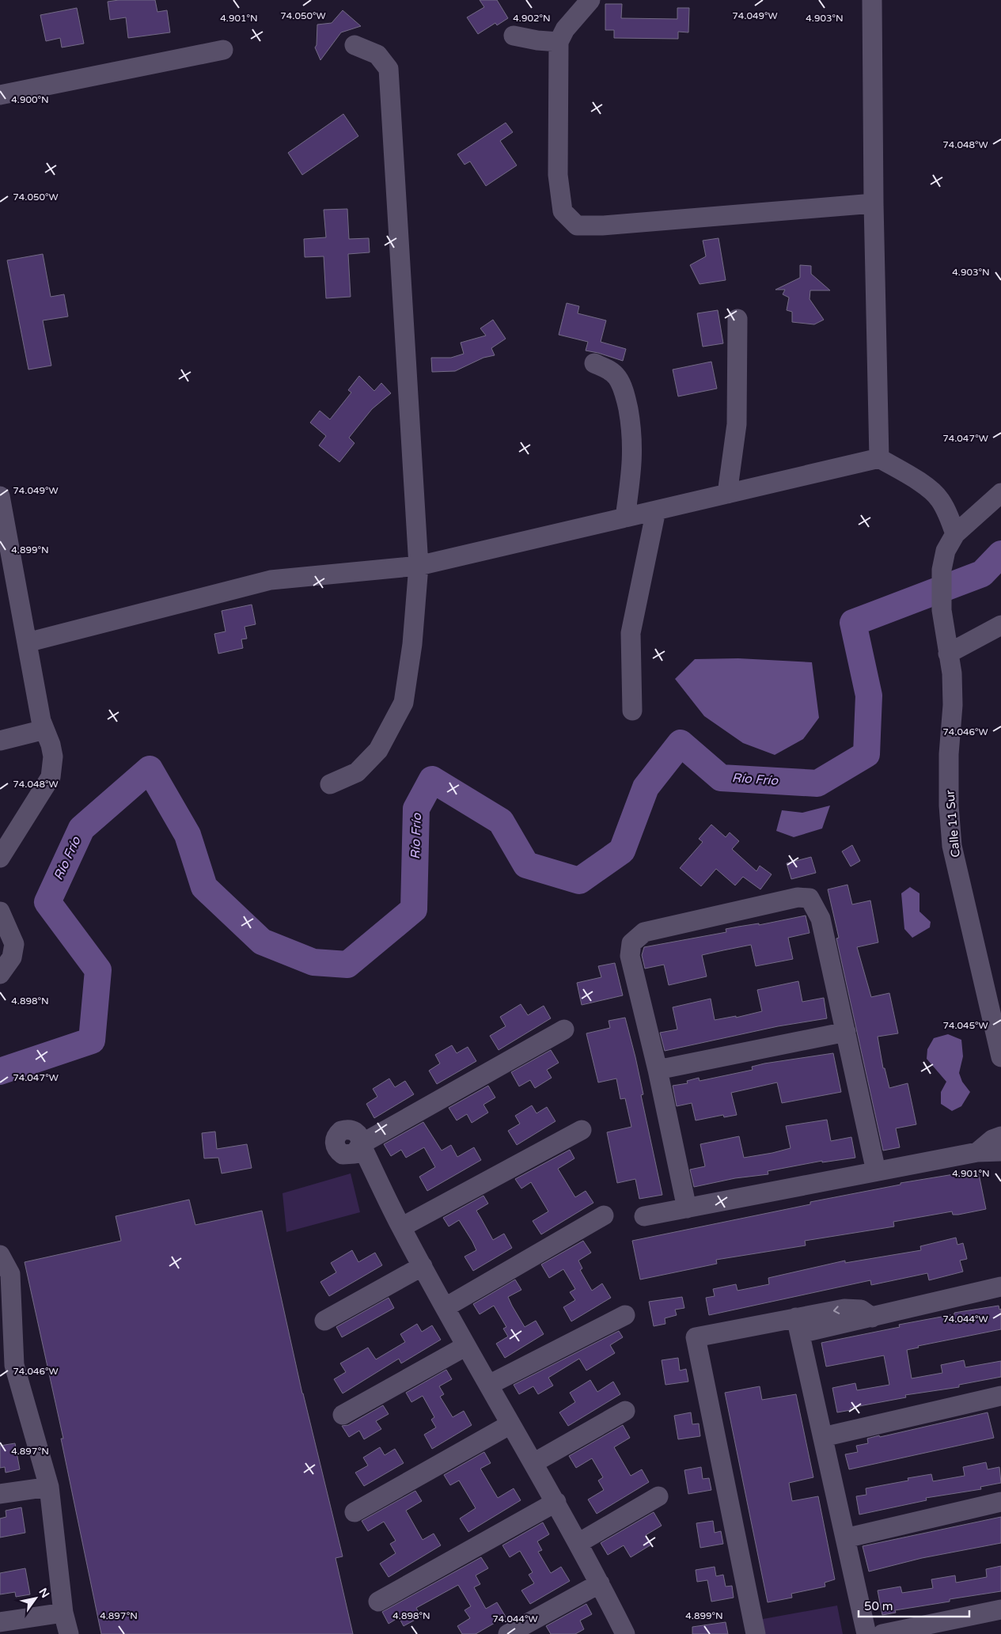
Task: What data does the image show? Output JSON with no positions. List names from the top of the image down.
{
  "streets": {
    "street": ["Calle 11 Sur"]
  },
  "water": ["Río Frío"],
  "scale_bar": "50 m",
  "north": "top right",
  "coordinates": [
    "74.050°W",
    "74.049°W",
    "4.902°N",
    "4.903°N",
    "4.901°N",
    "4.900°N",
    "74.048°W",
    "74.047°W",
    "4.899°N",
    "74.046°W",
    "4.898°N",
    "74.045°W",
    "74.044°W",
    "4.897°N"
  ]
}
